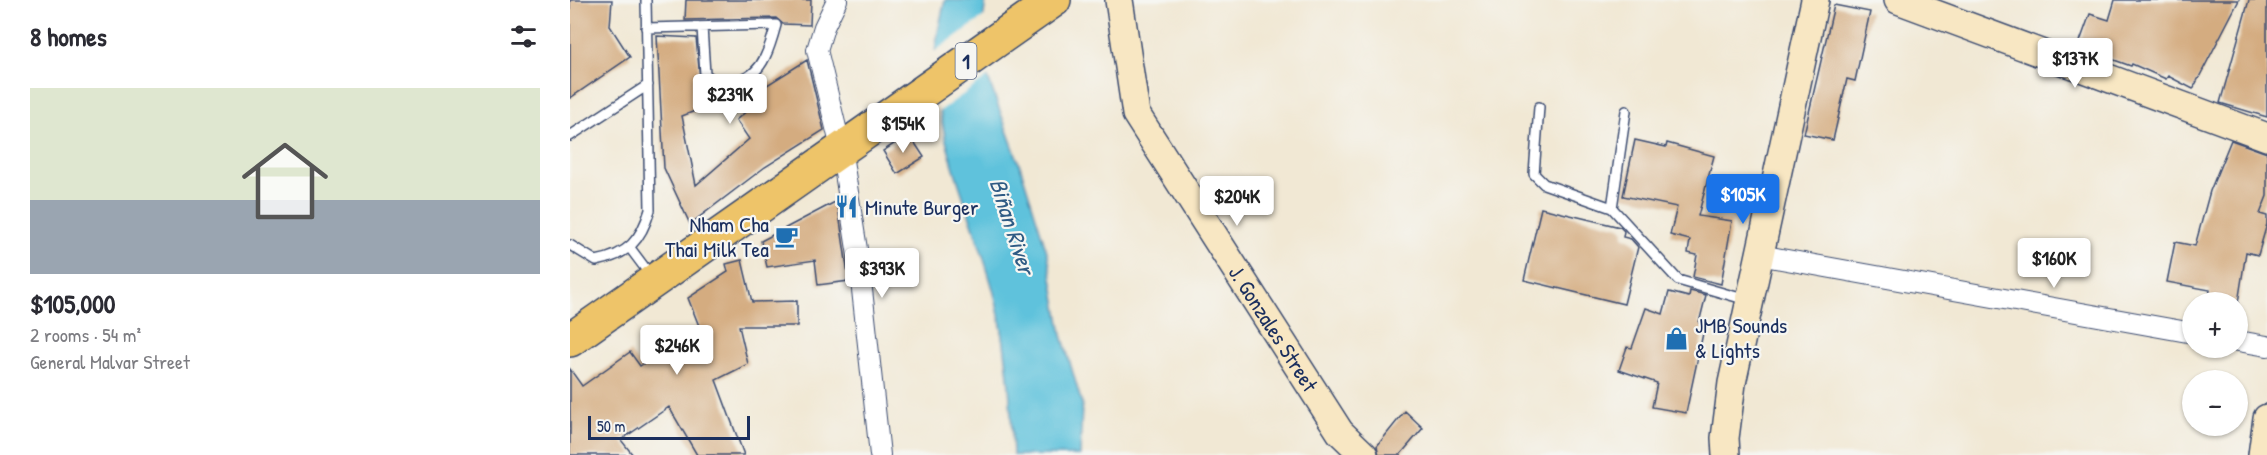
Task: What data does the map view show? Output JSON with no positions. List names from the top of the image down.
{
  "streets": {
    "highway": ["1"],
    "street": ["J. Gonzales Street"]
  },
  "water": ["Biñan River"],
  "places": {
    "restaurant": ["Minute Burger"],
    "cafe": ["Nham Cha Thai Milk Tea"],
    "shop": ["JMB Sounds & Lights"]
  },
  "scale_bar": "50 m",
  "page": {
    "heading": "8 homes",
    "price": [
      "$137K",
      "$239K",
      "$154K",
      "$105K",
      "$204K",
      "$160K",
      "$393K",
      "$246K"
    ],
    "list": [
      {
        "name": "$105,000",
        "note": "2 rooms · 54 m² · General Malvar Street"
      }
    ],
    "map_buttons": ["+", "−"],
    "scale": "50 m"
  }
}
